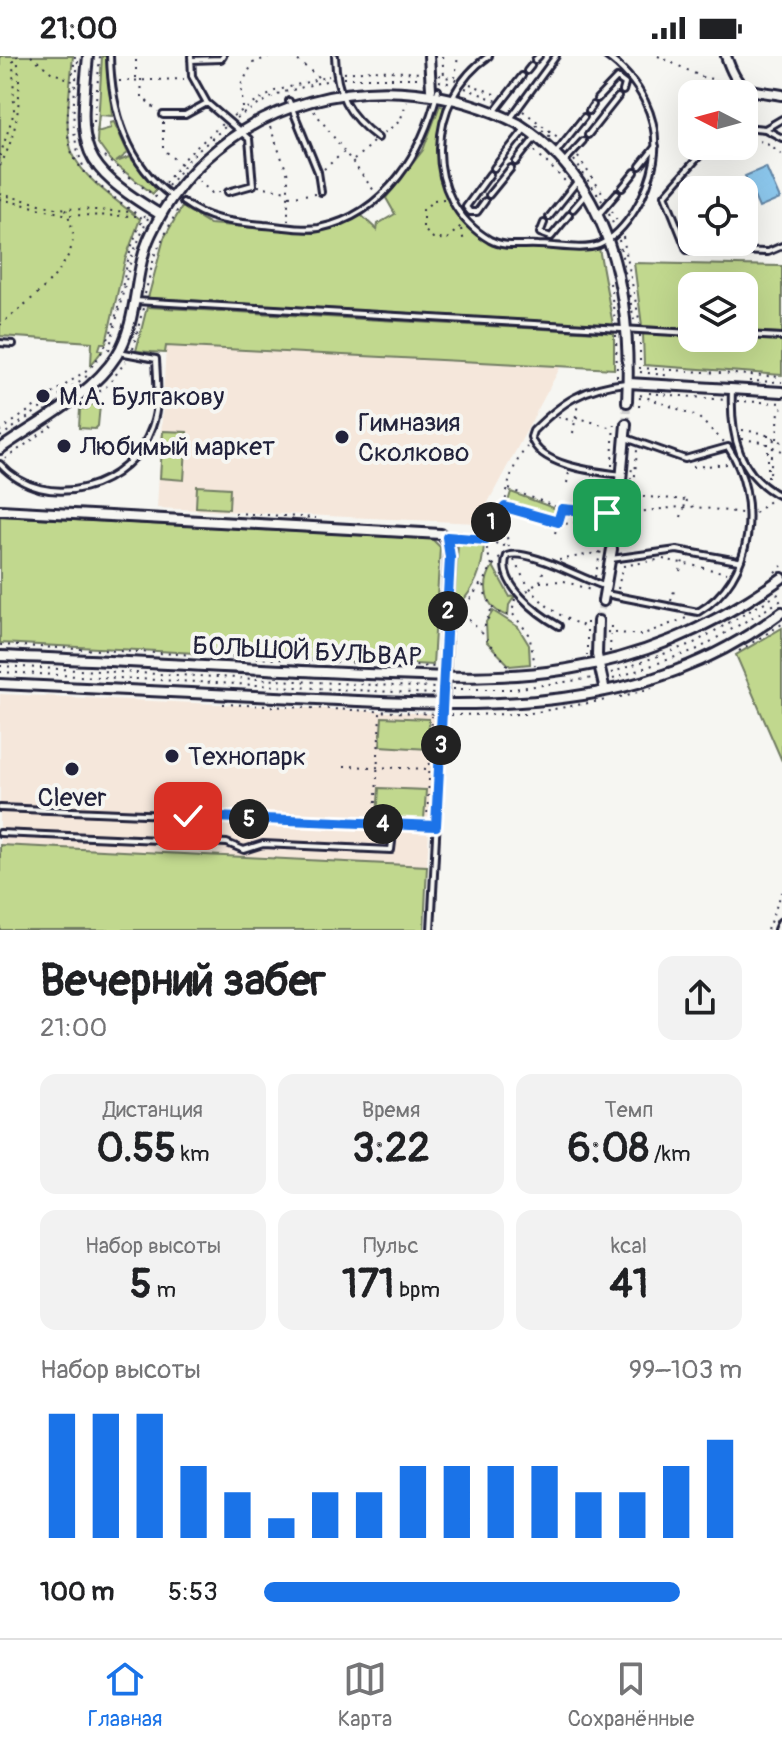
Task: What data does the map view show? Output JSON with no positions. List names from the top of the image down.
{
  "streets": {
    "street": ["БОЛЬШОЙ БУЛЬВАР"]
  },
  "places": [
    "М.А. Булгакову",
    "Гимназия Сколково",
    "Любимый маркет",
    "Технопарк",
    "Clever"
  ],
  "north": "left",
  "page": {
    "status": "21:00",
    "pins": [
      "1",
      "2",
      "3",
      "5",
      "4"
    ],
    "heading": ["Вечерний забег", "21:00"],
    "stats": [
      ["Дистанция", "0.55 km"],
      ["Время", "3:22"],
      ["Темп", "6:08 /km"],
      ["Набор высоты", "5 m"],
      ["Пульс", "171 bpm"],
      ["kcal", "41"]
    ],
    "chart": ["Набор высоты", "99–103 m"],
    "list": [
      {
        "name": "100 m",
        "note": "5:53"
      }
    ],
    "tabs": ["Главная", "Карта", "Сохранённые"]
  }
}
